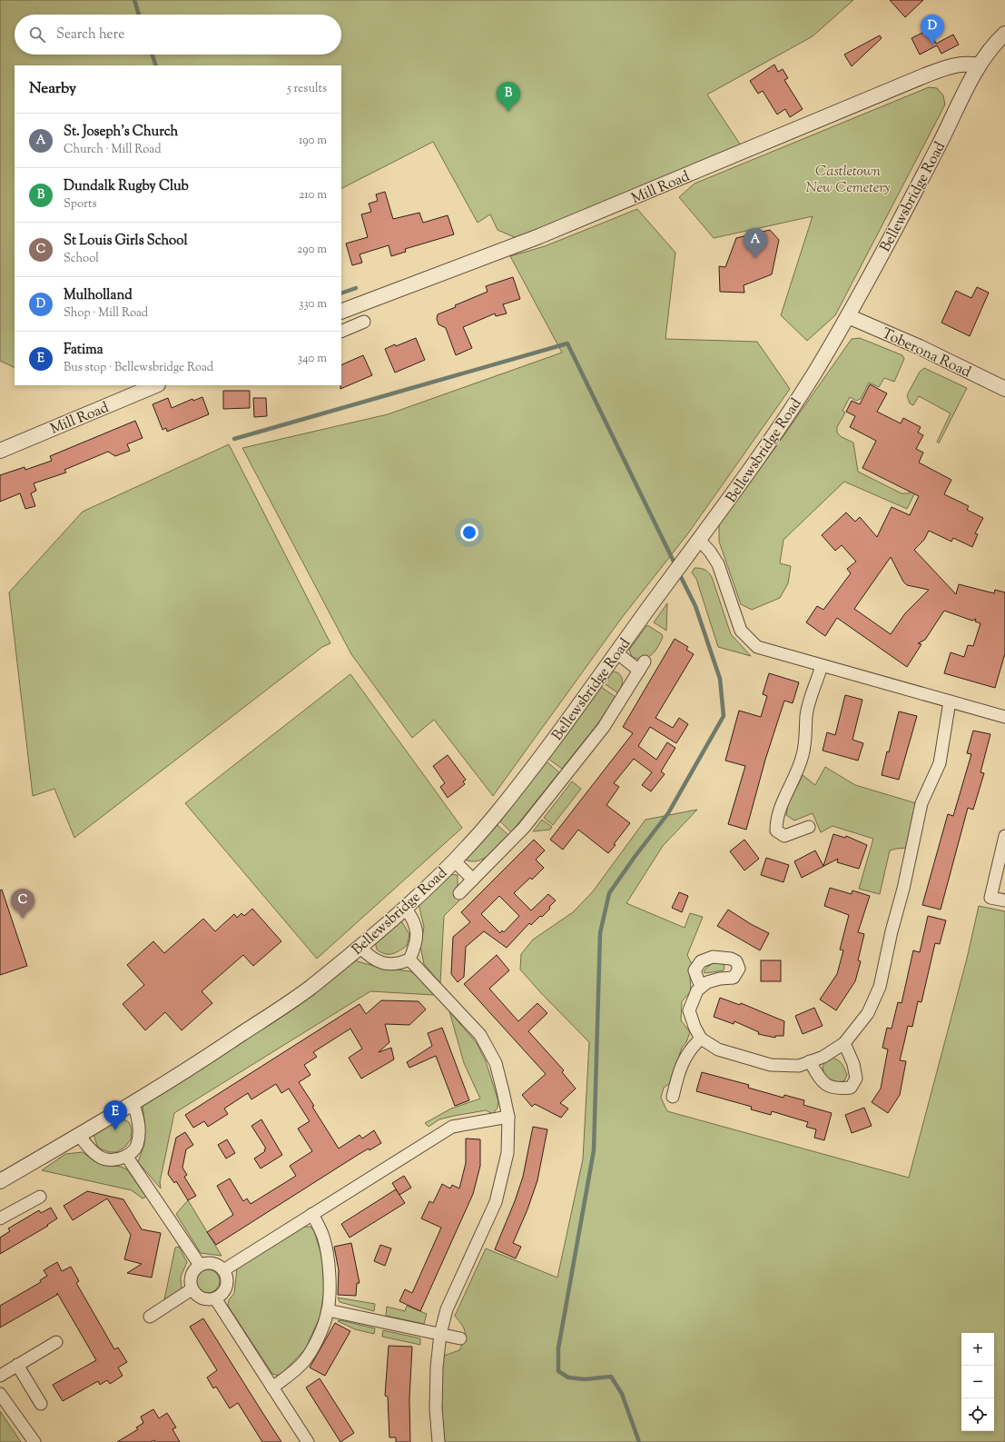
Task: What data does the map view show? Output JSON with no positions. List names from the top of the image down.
{
  "streets": {
    "street": ["Mill Road", "Bellewsbridge Road", "Toberona Road"]
  },
  "crossings": [
    ["Mill Road", "Bellewsbridge Road"],
    ["Bellewsbridge Road", "Toberona Road"]
  ],
  "parks": ["Castletown New Cemetery"],
  "page": {
    "pins": [
      "D",
      "B",
      "A",
      "C",
      "E"
    ],
    "search": "Search here",
    "heading": ["Nearby", "5 results"],
    "list": [
      {
        "mark": "A",
        "name": "St. Joseph's Church",
        "note": "Church · Mill Road",
        "value": "190 m"
      },
      {
        "mark": "B",
        "name": "Dundalk Rugby Club",
        "note": "Sports",
        "value": "210 m"
      },
      {
        "mark": "C",
        "name": "St Louis Girls School",
        "note": "School",
        "value": "290 m"
      },
      {
        "mark": "D",
        "name": "Mulholland",
        "note": "Shop · Mill Road",
        "value": "330 m"
      },
      {
        "mark": "E",
        "name": "Fatima",
        "note": "Bus stop · Bellewsbridge Road",
        "value": "340 m"
      }
    ],
    "map_buttons": ["+", "−"]
  }
}
